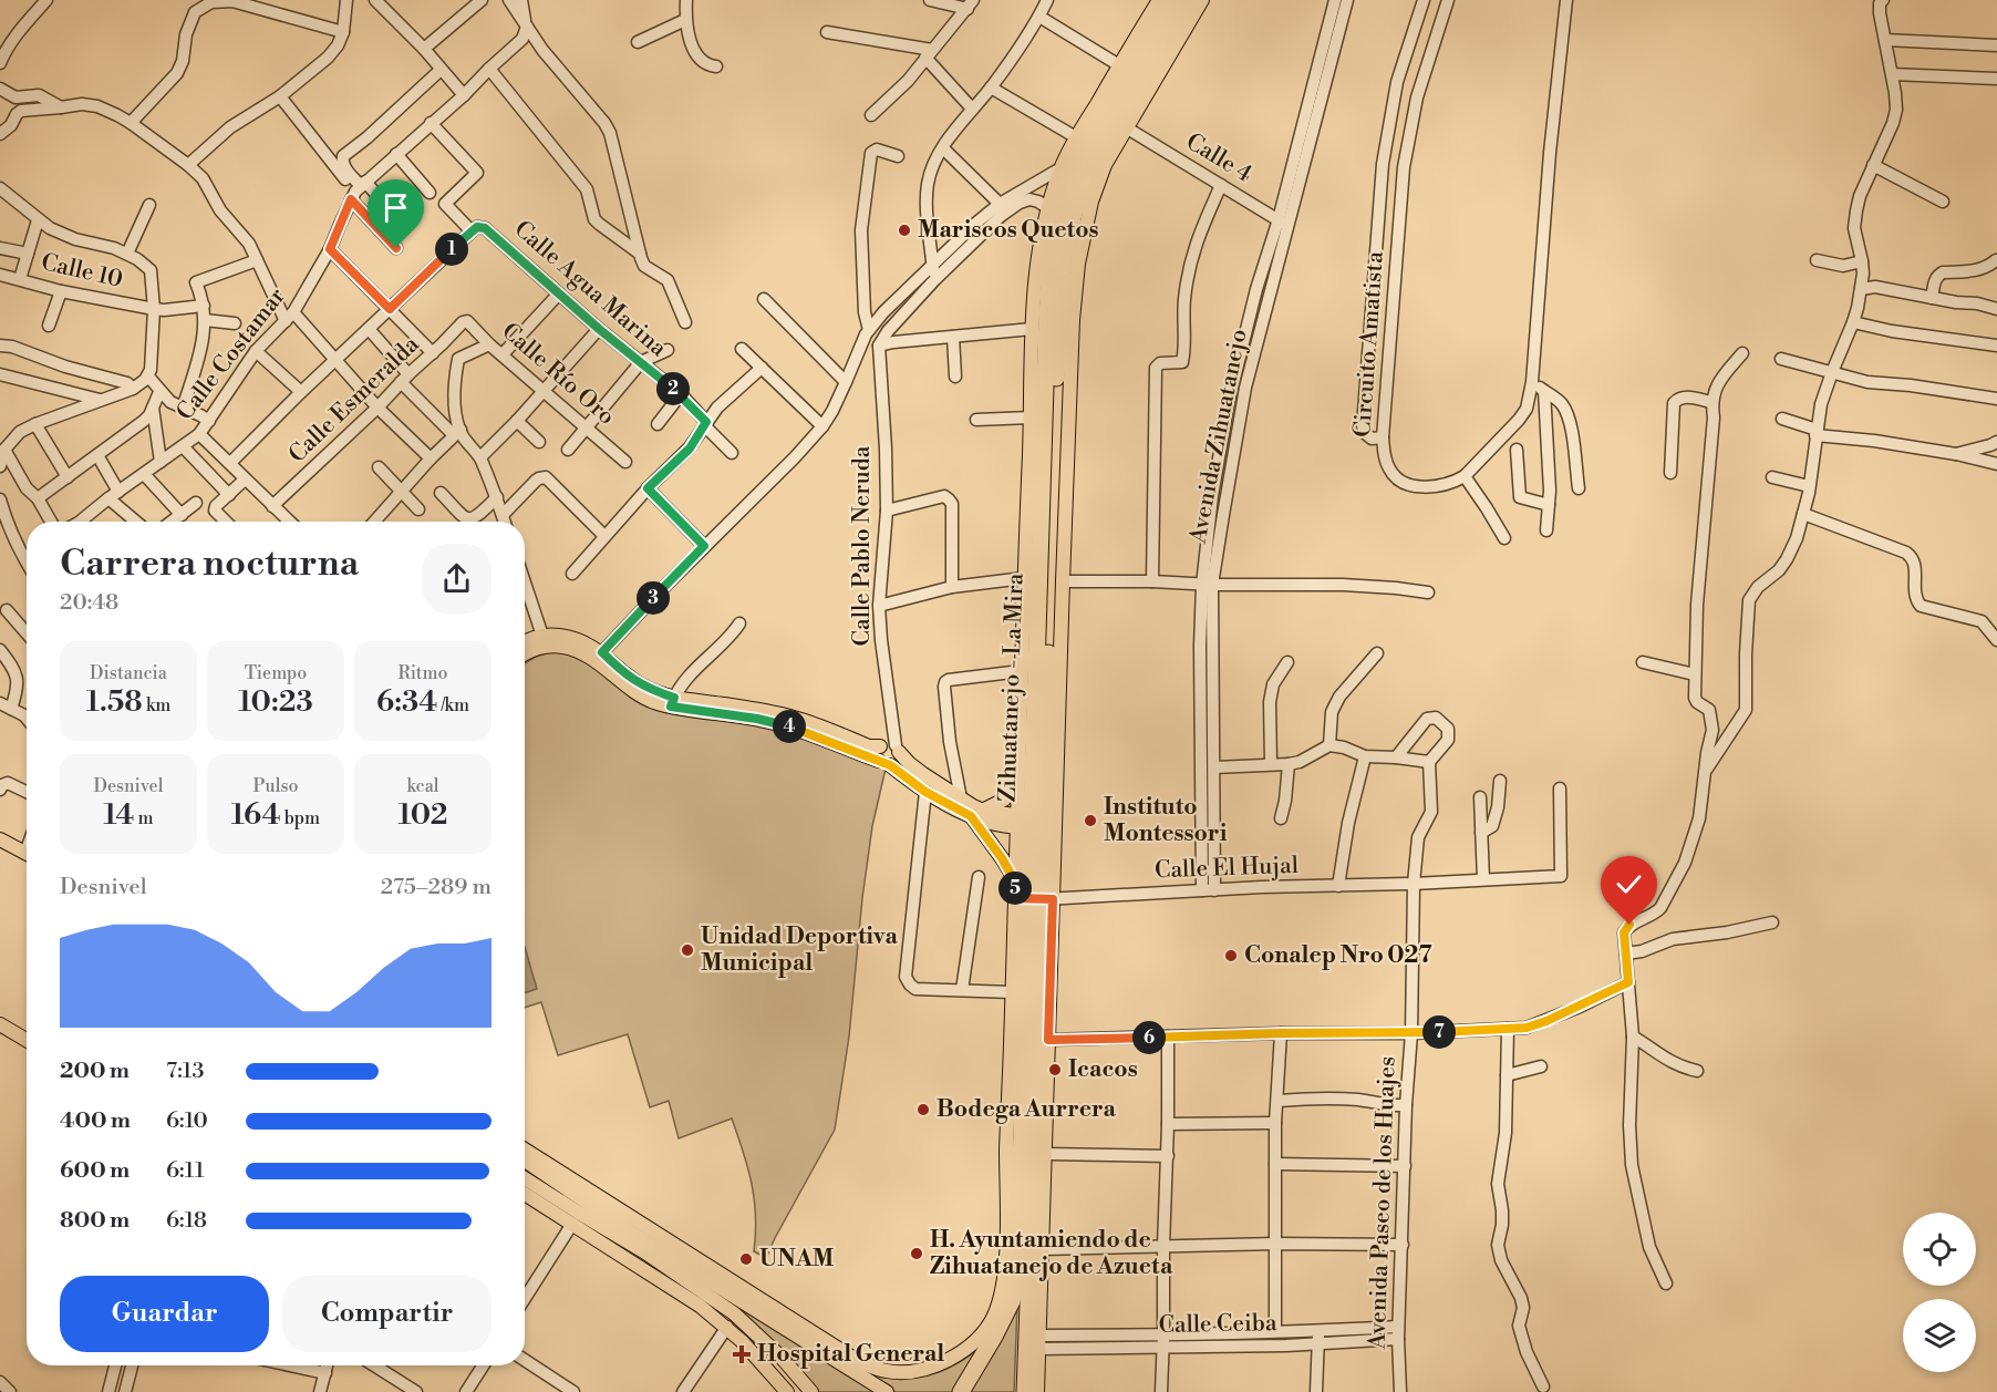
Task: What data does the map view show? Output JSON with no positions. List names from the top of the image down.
{
  "streets": {
    "highway": ["Zihuatanejo - La Mira"],
    "street": [
      "Calle 4",
      "Calle 10",
      "Calle Agua Marina",
      "Circuito Amatista",
      "Calle Costamar",
      "Calle Río Oro",
      "Calle Esmeralda",
      "Avenida Zihuatanejo",
      "Calle Pablo Neruda",
      "Calle El Hujal",
      "Avenida Paseo de los Huajes",
      "Calle Ceiba"
    ]
  },
  "crossings": [
    ["Calle 4", "Avenida Zihuatanejo"],
    ["Calle Agua Marina", "Calle Costamar"],
    ["Calle Río Oro", "Calle Esmeralda"],
    ["Avenida Zihuatanejo", "Calle El Hujal"],
    ["Zihuatanejo - La Mira", "Calle El Hujal"],
    ["Calle El Hujal", "Avenida Paseo de los Huajes"],
    ["Avenida Paseo de los Huajes", "Calle Ceiba"]
  ],
  "places": {
    "other": [
      "Mariscos Quetos",
      "Instituto Montessori",
      "Unidad Deportiva Municipal",
      "Conalep Nro 027",
      "Icacos",
      "Bodega Aurrera",
      "H. Ayuntamiendo de Zihuatanejo de Azueta",
      "UNAM"
    ],
    "health": ["Hospital General"]
  },
  "page": {
    "pins": [
      "1",
      "2",
      "3",
      "4",
      "5",
      "7",
      "6"
    ],
    "heading": ["Carrera nocturna", "20:48"],
    "stats": [
      ["Distancia", "1.58 km"],
      ["Tiempo", "10:23"],
      ["Ritmo", "6:34 /km"],
      ["Desnivel", "14 m"],
      ["Pulso", "164 bpm"],
      ["kcal", "102"]
    ],
    "chart": ["Desnivel", "275–289 m"],
    "list": [
      {
        "name": "200 m",
        "note": "7:13"
      },
      {
        "name": "400 m",
        "note": "6:10"
      },
      {
        "name": "600 m",
        "note": "6:11"
      },
      {
        "name": "800 m",
        "note": "6:18"
      }
    ],
    "buttons": ["Guardar", "Compartir"]
  }
}
